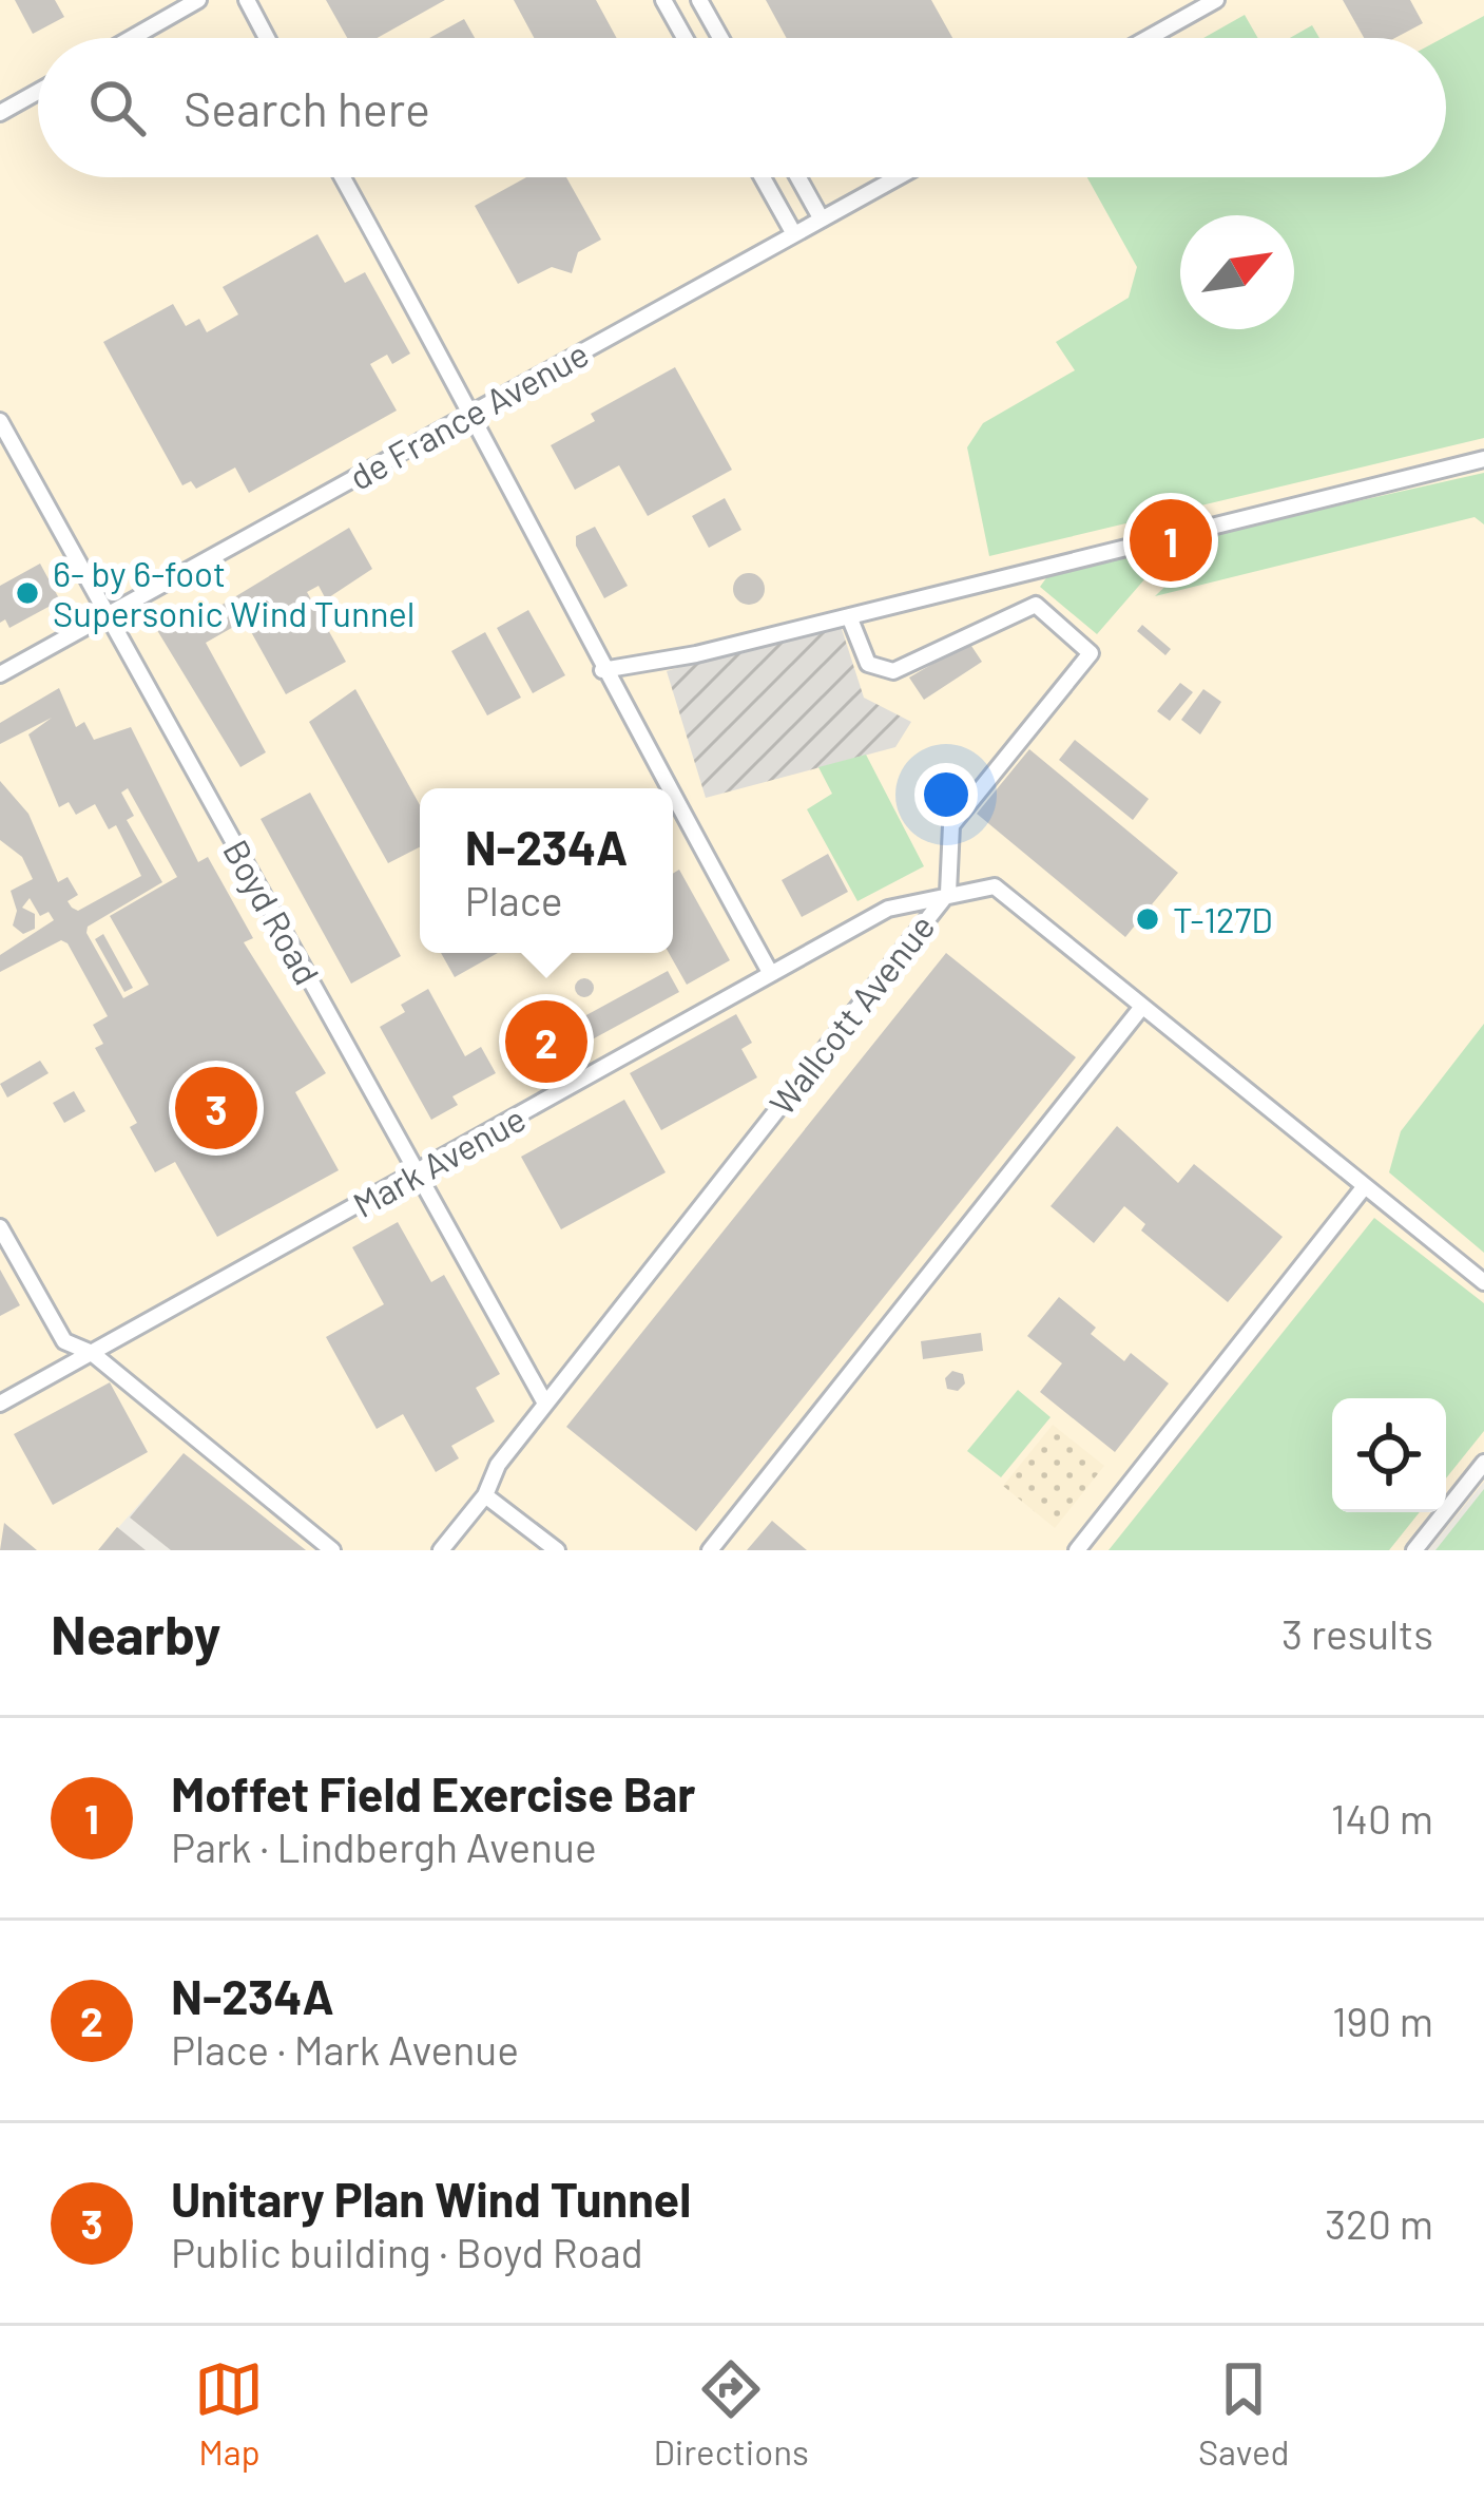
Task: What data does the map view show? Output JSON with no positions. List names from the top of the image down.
{
  "streets": {
    "street": [
      "de France Avenue",
      "Boyd Road",
      "Wallcott Avenue",
      "Mark Avenue"
    ]
  },
  "crossings": [
    ["de France Avenue", "Boyd Road"],
    ["Boyd Road", "Wallcott Avenue"],
    ["Boyd Road", "Mark Avenue"],
    ["Wallcott Avenue", "Mark Avenue"]
  ],
  "places": ["6- by 6-foot Supersonic Wind Tunnel", "T-127D"],
  "north": "top right",
  "page": {
    "search": "Search here",
    "pins": ["1", "2", "3"],
    "popup": ["N-234A", "Place"],
    "heading": ["Nearby", "3 results"],
    "list": [
      {
        "mark": "1",
        "name": "Moffet Field Exercise Bar",
        "note": "Park · Lindbergh Avenue",
        "value": "140 m"
      },
      {
        "mark": "2",
        "name": "N-234A",
        "note": "Place · Mark Avenue",
        "value": "190 m"
      },
      {
        "mark": "3",
        "name": "Unitary Plan Wind Tunnel",
        "note": "Public building · Boyd Road",
        "value": "320 m"
      }
    ],
    "nav": ["Map", "Directions", "Saved"]
  }
}
